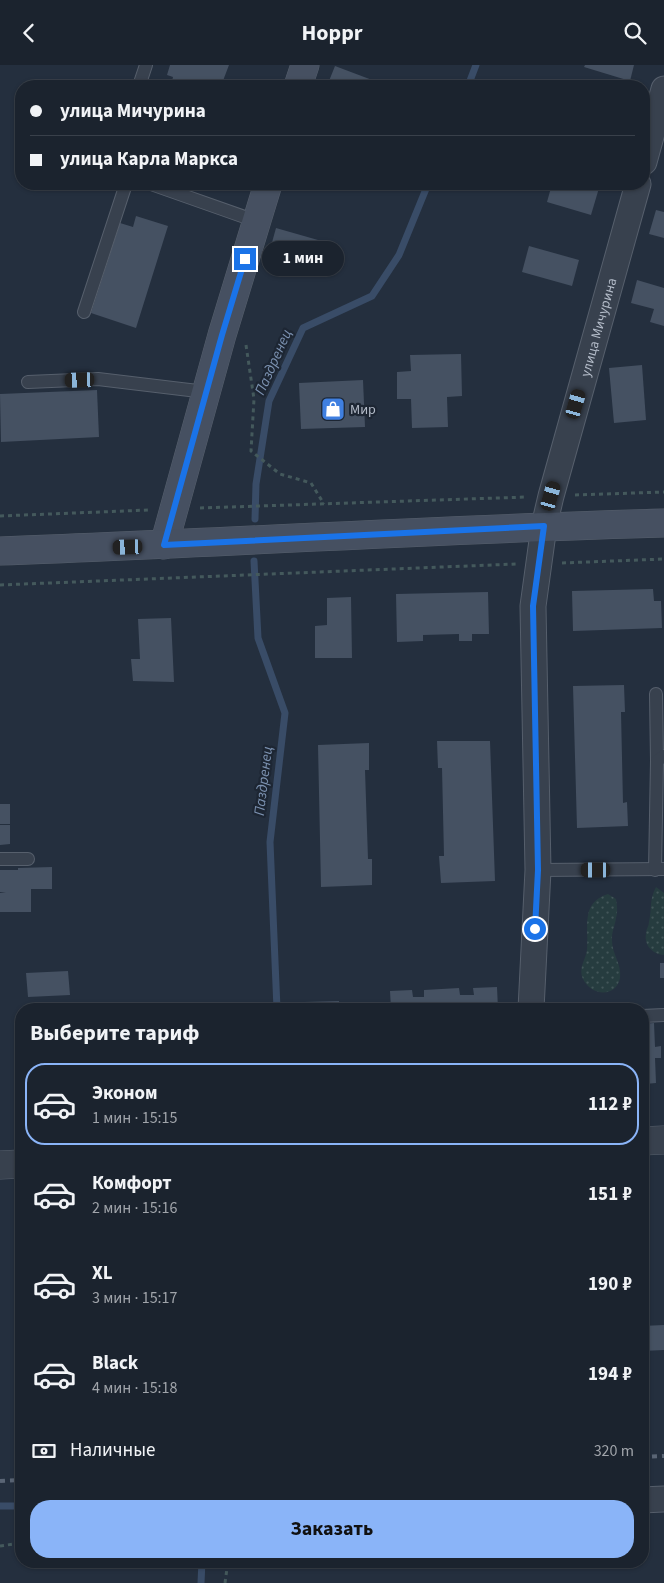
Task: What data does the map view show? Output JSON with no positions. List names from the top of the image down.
{
  "streets": {
    "street": ["улица Мичурина"]
  },
  "water": ["Паздренец"],
  "places": {
    "shop": ["Мир"]
  },
  "page": {
    "header": "Hoppr",
    "banner": ["улица Мичурина", "улица Карла Маркса"],
    "bubble": "1 мин",
    "heading": "Выберите тариф",
    "list": [
      {
        "name": "Эконом",
        "note": "1 мин · 15:15",
        "value": "112 ₽"
      },
      {
        "name": "Комфорт",
        "note": "2 мин · 15:16",
        "value": "151 ₽"
      },
      {
        "name": "XL",
        "note": "3 мин · 15:17",
        "value": "190 ₽"
      },
      {
        "name": "Black",
        "note": "4 мин · 15:18",
        "value": "194 ₽"
      }
    ],
    "pay": ["Наличные", "320 m"],
    "buttons": "Заказать"
  }
}
